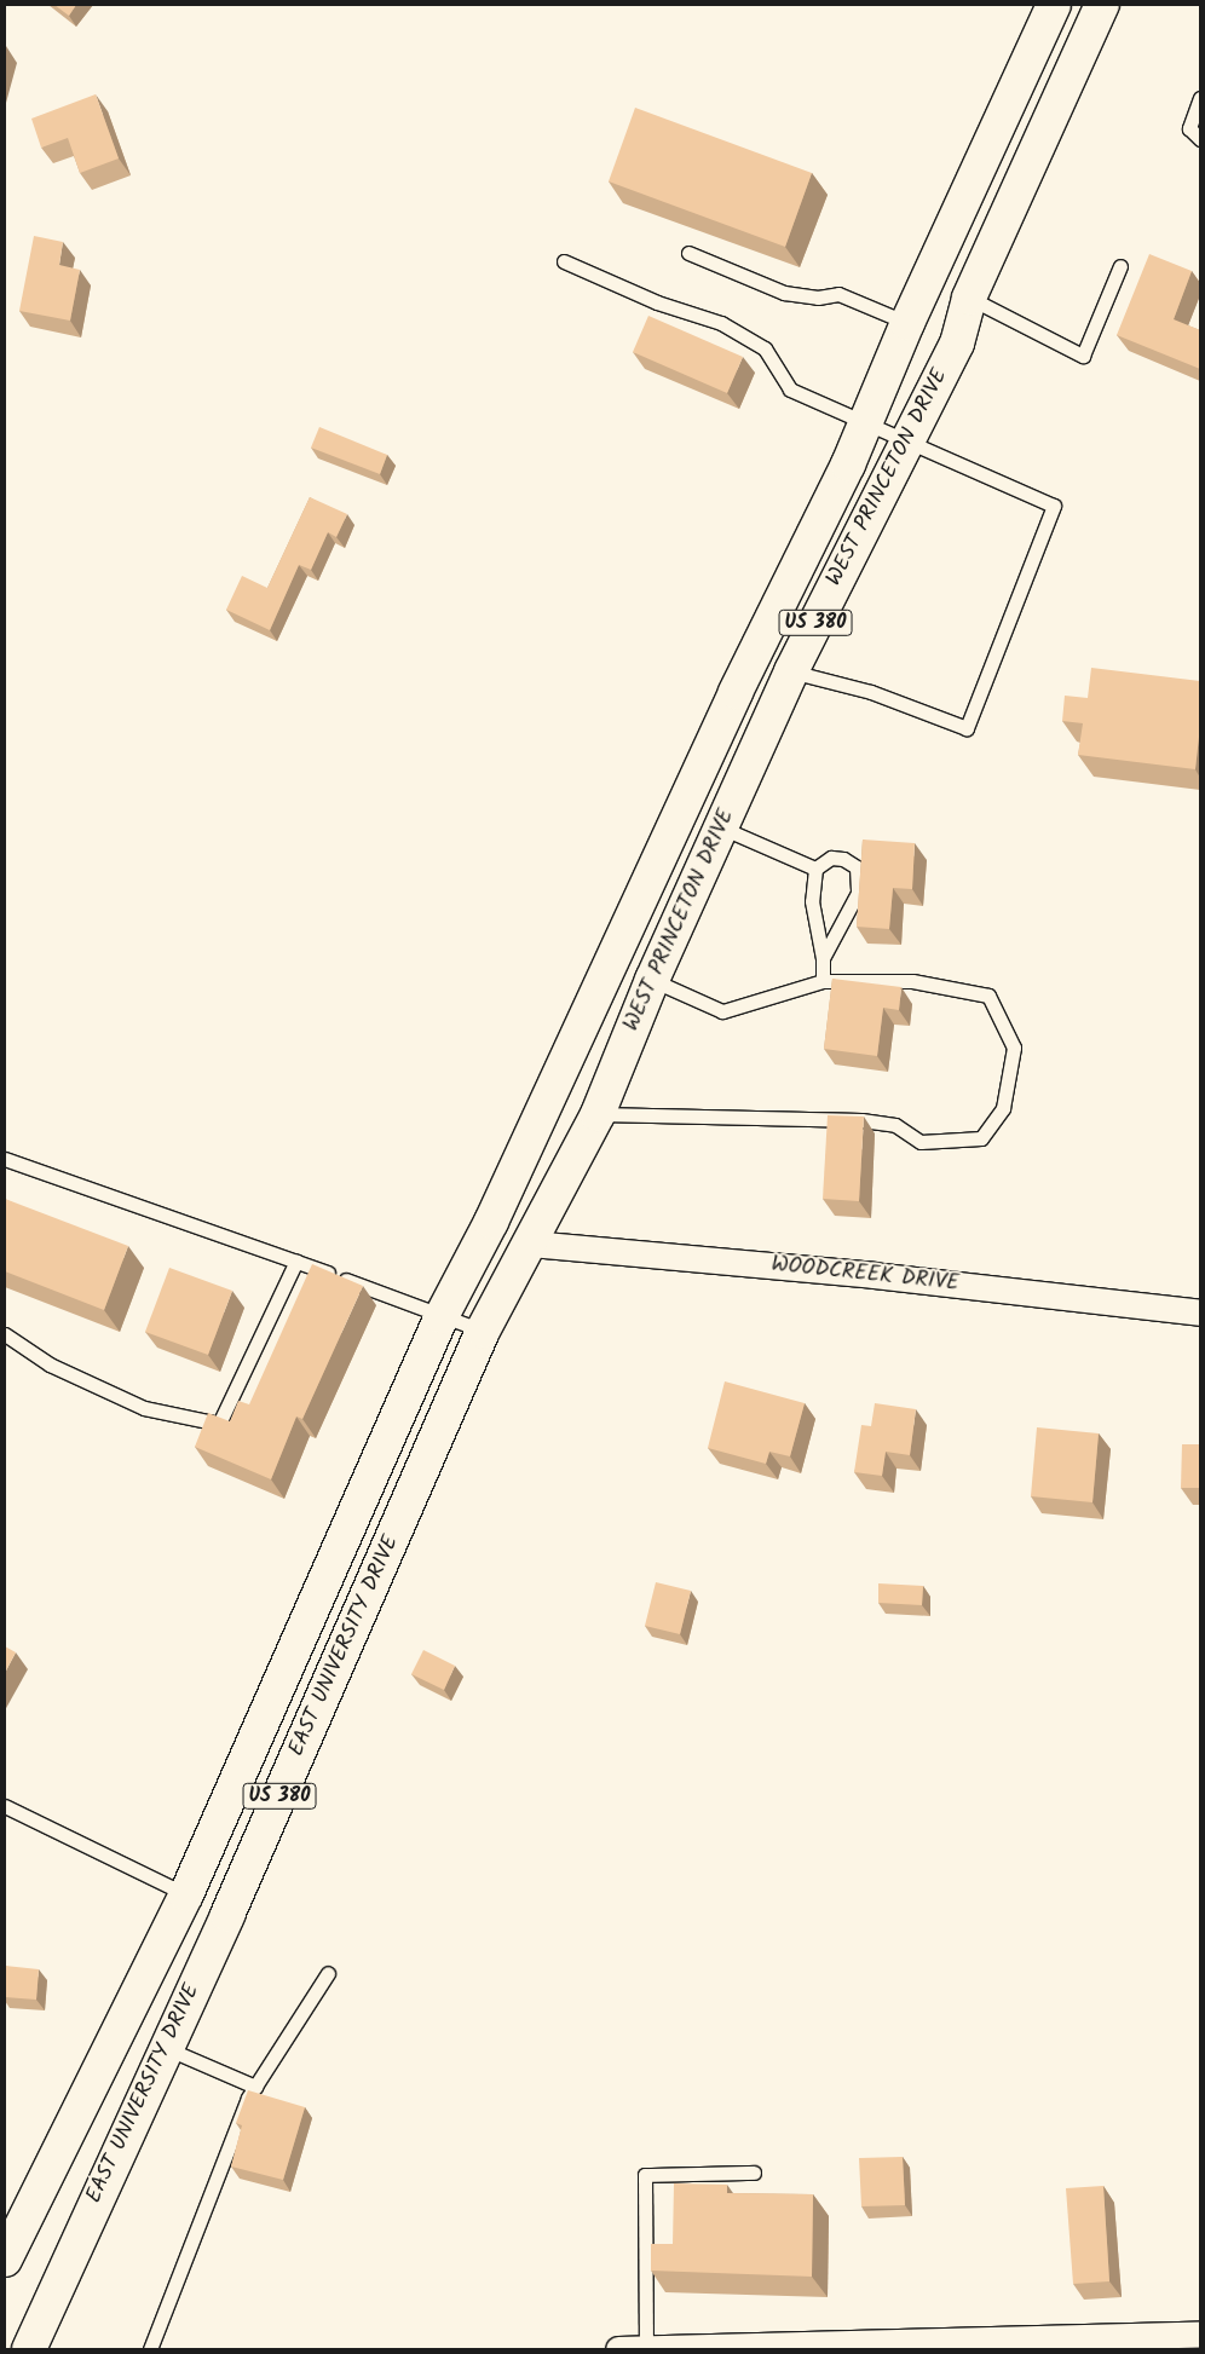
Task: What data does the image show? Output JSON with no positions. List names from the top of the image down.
{
  "streets": {
    "highway": ["WEST PRINCETON DRIVE", "US 380", "EAST UNIVERSITY DRIVE"],
    "street": ["WOODCREEK DRIVE"]
  },
  "crossings": [
    ["WEST PRINCETON DRIVE", "WOODCREEK DRIVE"],
    ["WEST PRINCETON DRIVE", "EAST UNIVERSITY DRIVE"],
    ["WOODCREEK DRIVE", "EAST UNIVERSITY DRIVE"]
  ]
}
